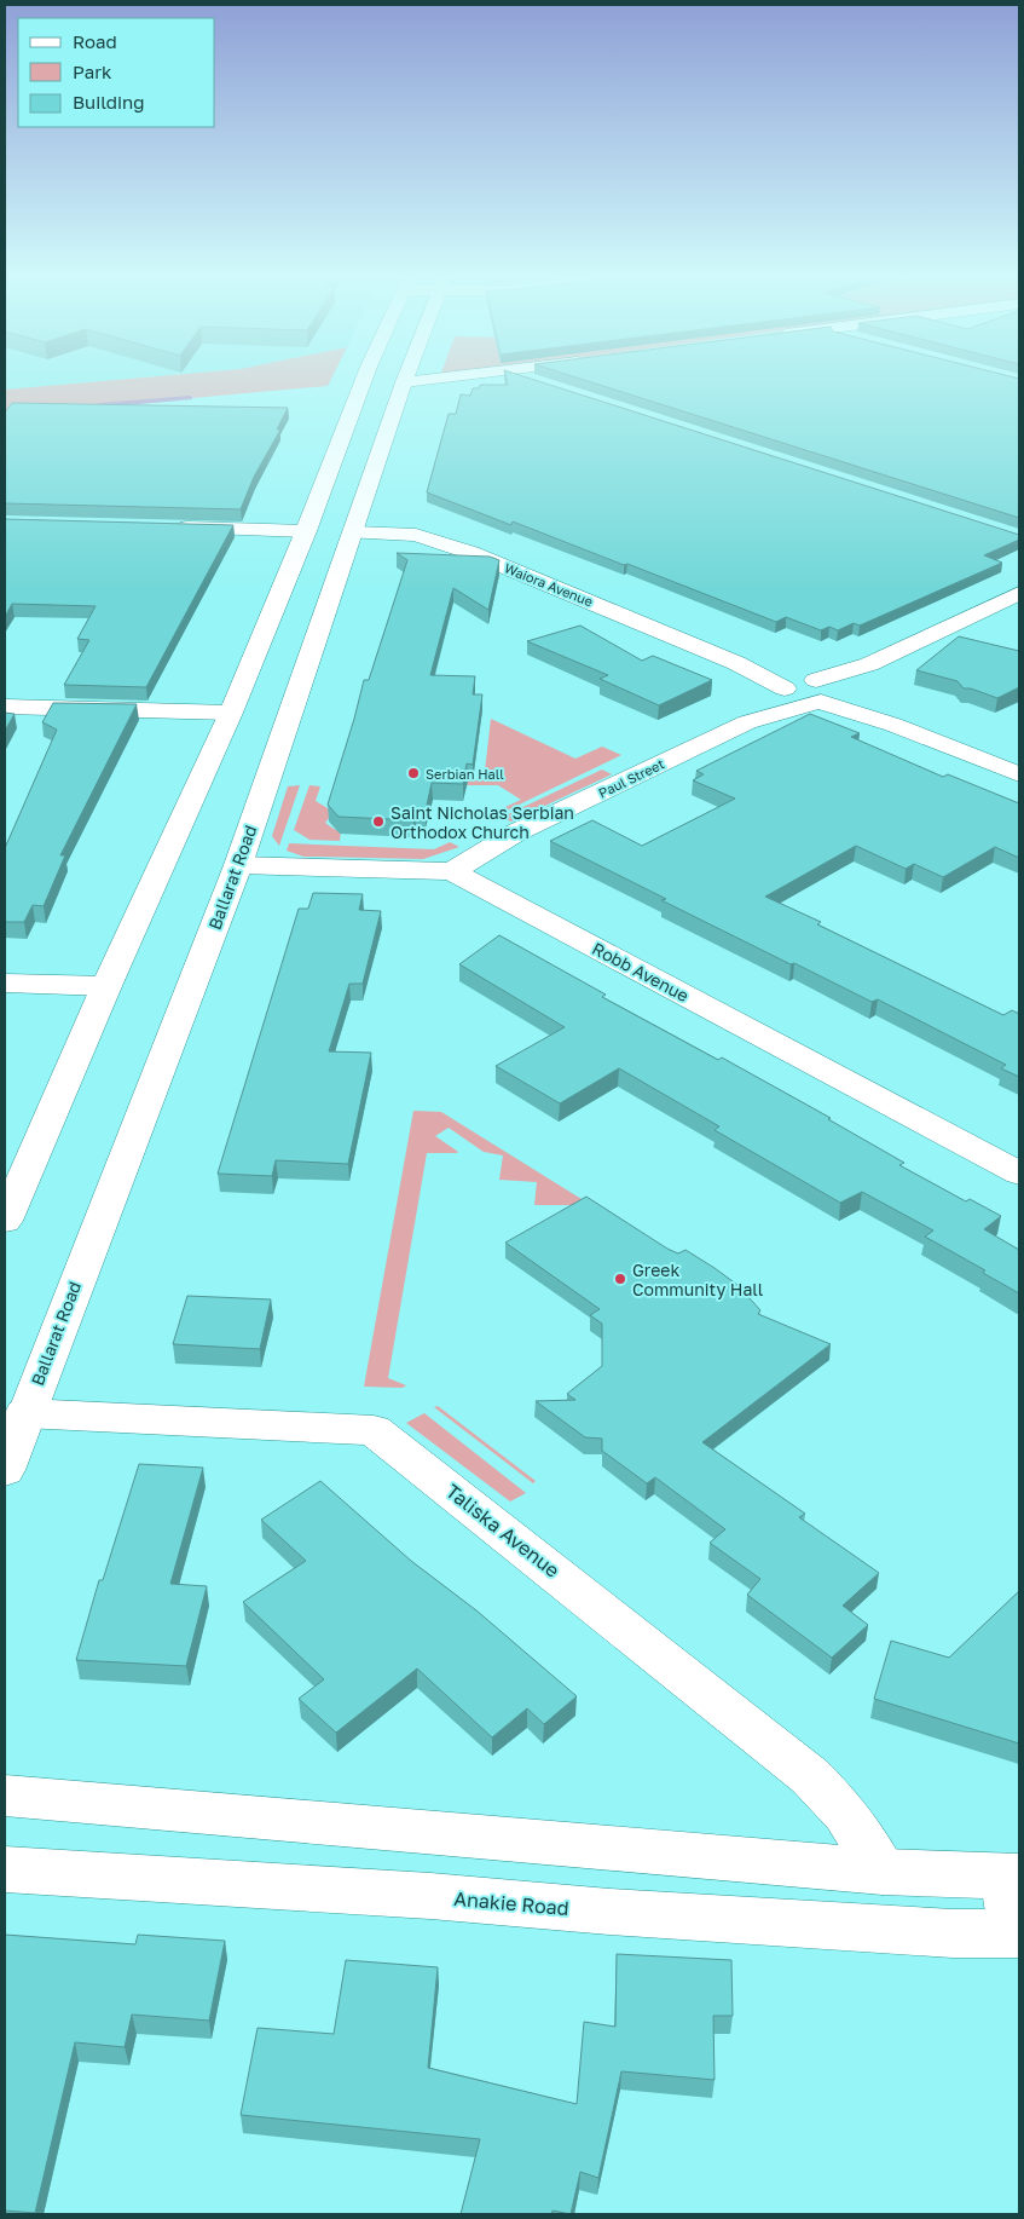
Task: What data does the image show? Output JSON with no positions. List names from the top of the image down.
{
  "streets": {
    "main road": [
      "Waiora Avenue",
      "Paul Street",
      "Ballarat Road",
      "Robb Avenue",
      "Taliska Avenue",
      "Anakie Road"
    ]
  },
  "crossings": [
    ["Waiora Avenue", "Paul Street"],
    ["Waiora Avenue", "Ballarat Road"],
    ["Paul Street", "Robb Avenue"],
    ["Ballarat Road", "Robb Avenue"],
    ["Ballarat Road", "Taliska Avenue"]
  ],
  "places": ["Serbian Hall", "Saint Nicholas Serbian Orthodox Church", "Greek Community Hall"],
  "legend": ["Road", "Park", "Building"]
}
